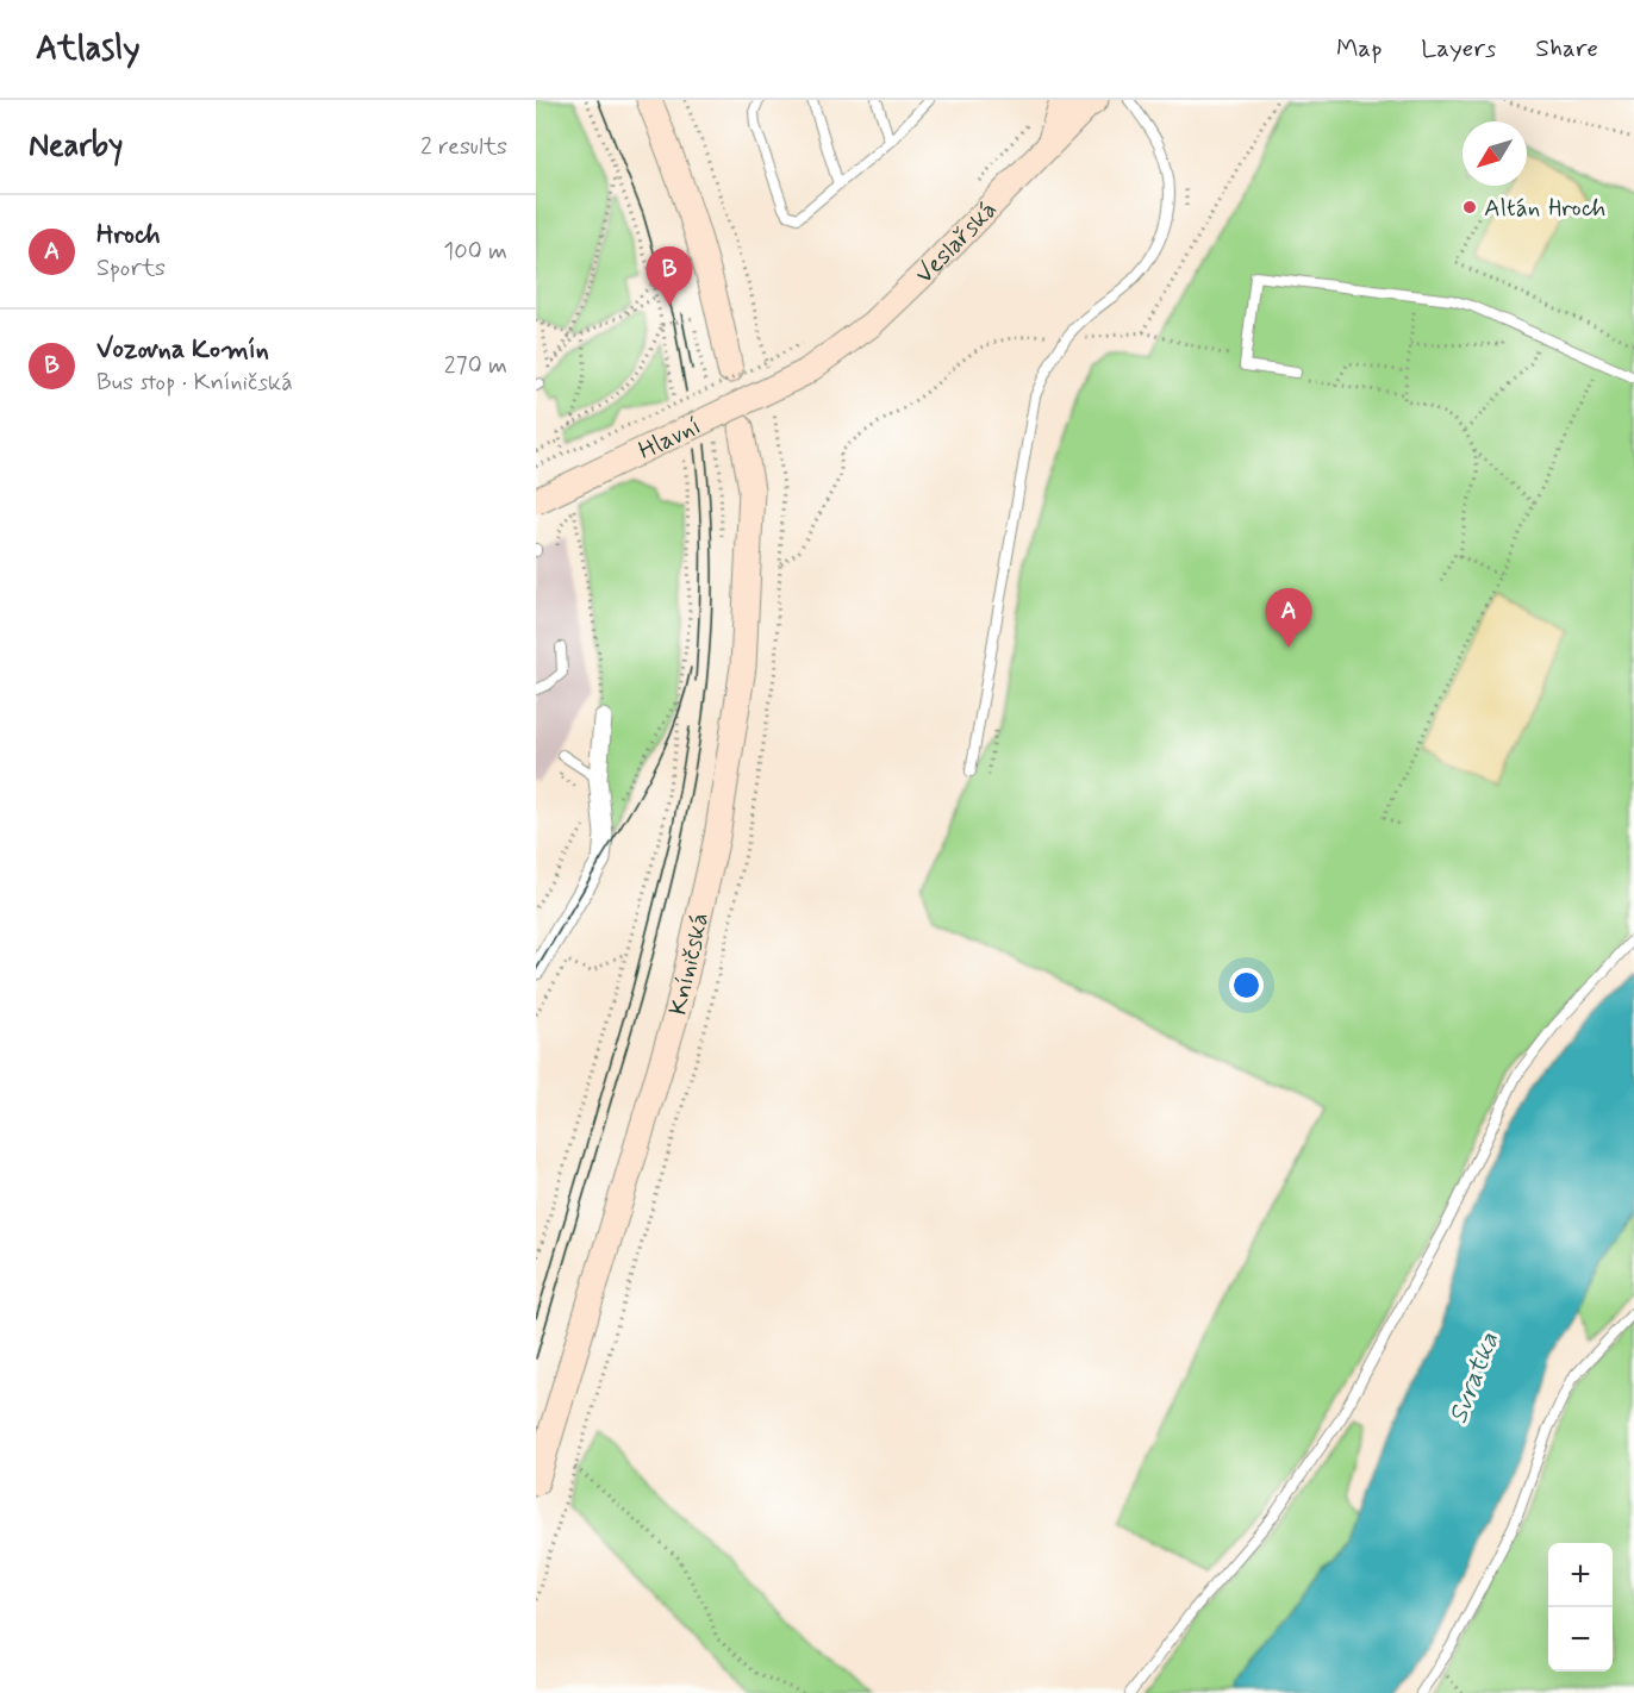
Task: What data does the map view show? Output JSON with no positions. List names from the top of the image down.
{
  "streets": {
    "main road": ["Veslařská", "Hlavní", "Kníničská"]
  },
  "crossings": [
    ["Veslařská", "Hlavní"]
  ],
  "water": ["Svratka"],
  "places": ["Altán Hroch"],
  "north": "bottom left",
  "page": {
    "header": "Atlasly",
    "nav": ["Map", "Layers", "Share"],
    "heading": ["Nearby", "2 results"],
    "list": [
      {
        "mark": "A",
        "name": "Hroch",
        "note": "Sports",
        "value": "100 m"
      },
      {
        "mark": "B",
        "name": "Vozovna Komín",
        "note": "Bus stop · Kníničská",
        "value": "270 m"
      }
    ],
    "pins": ["B", "A"],
    "map_buttons": ["+", "−"]
  }
}
